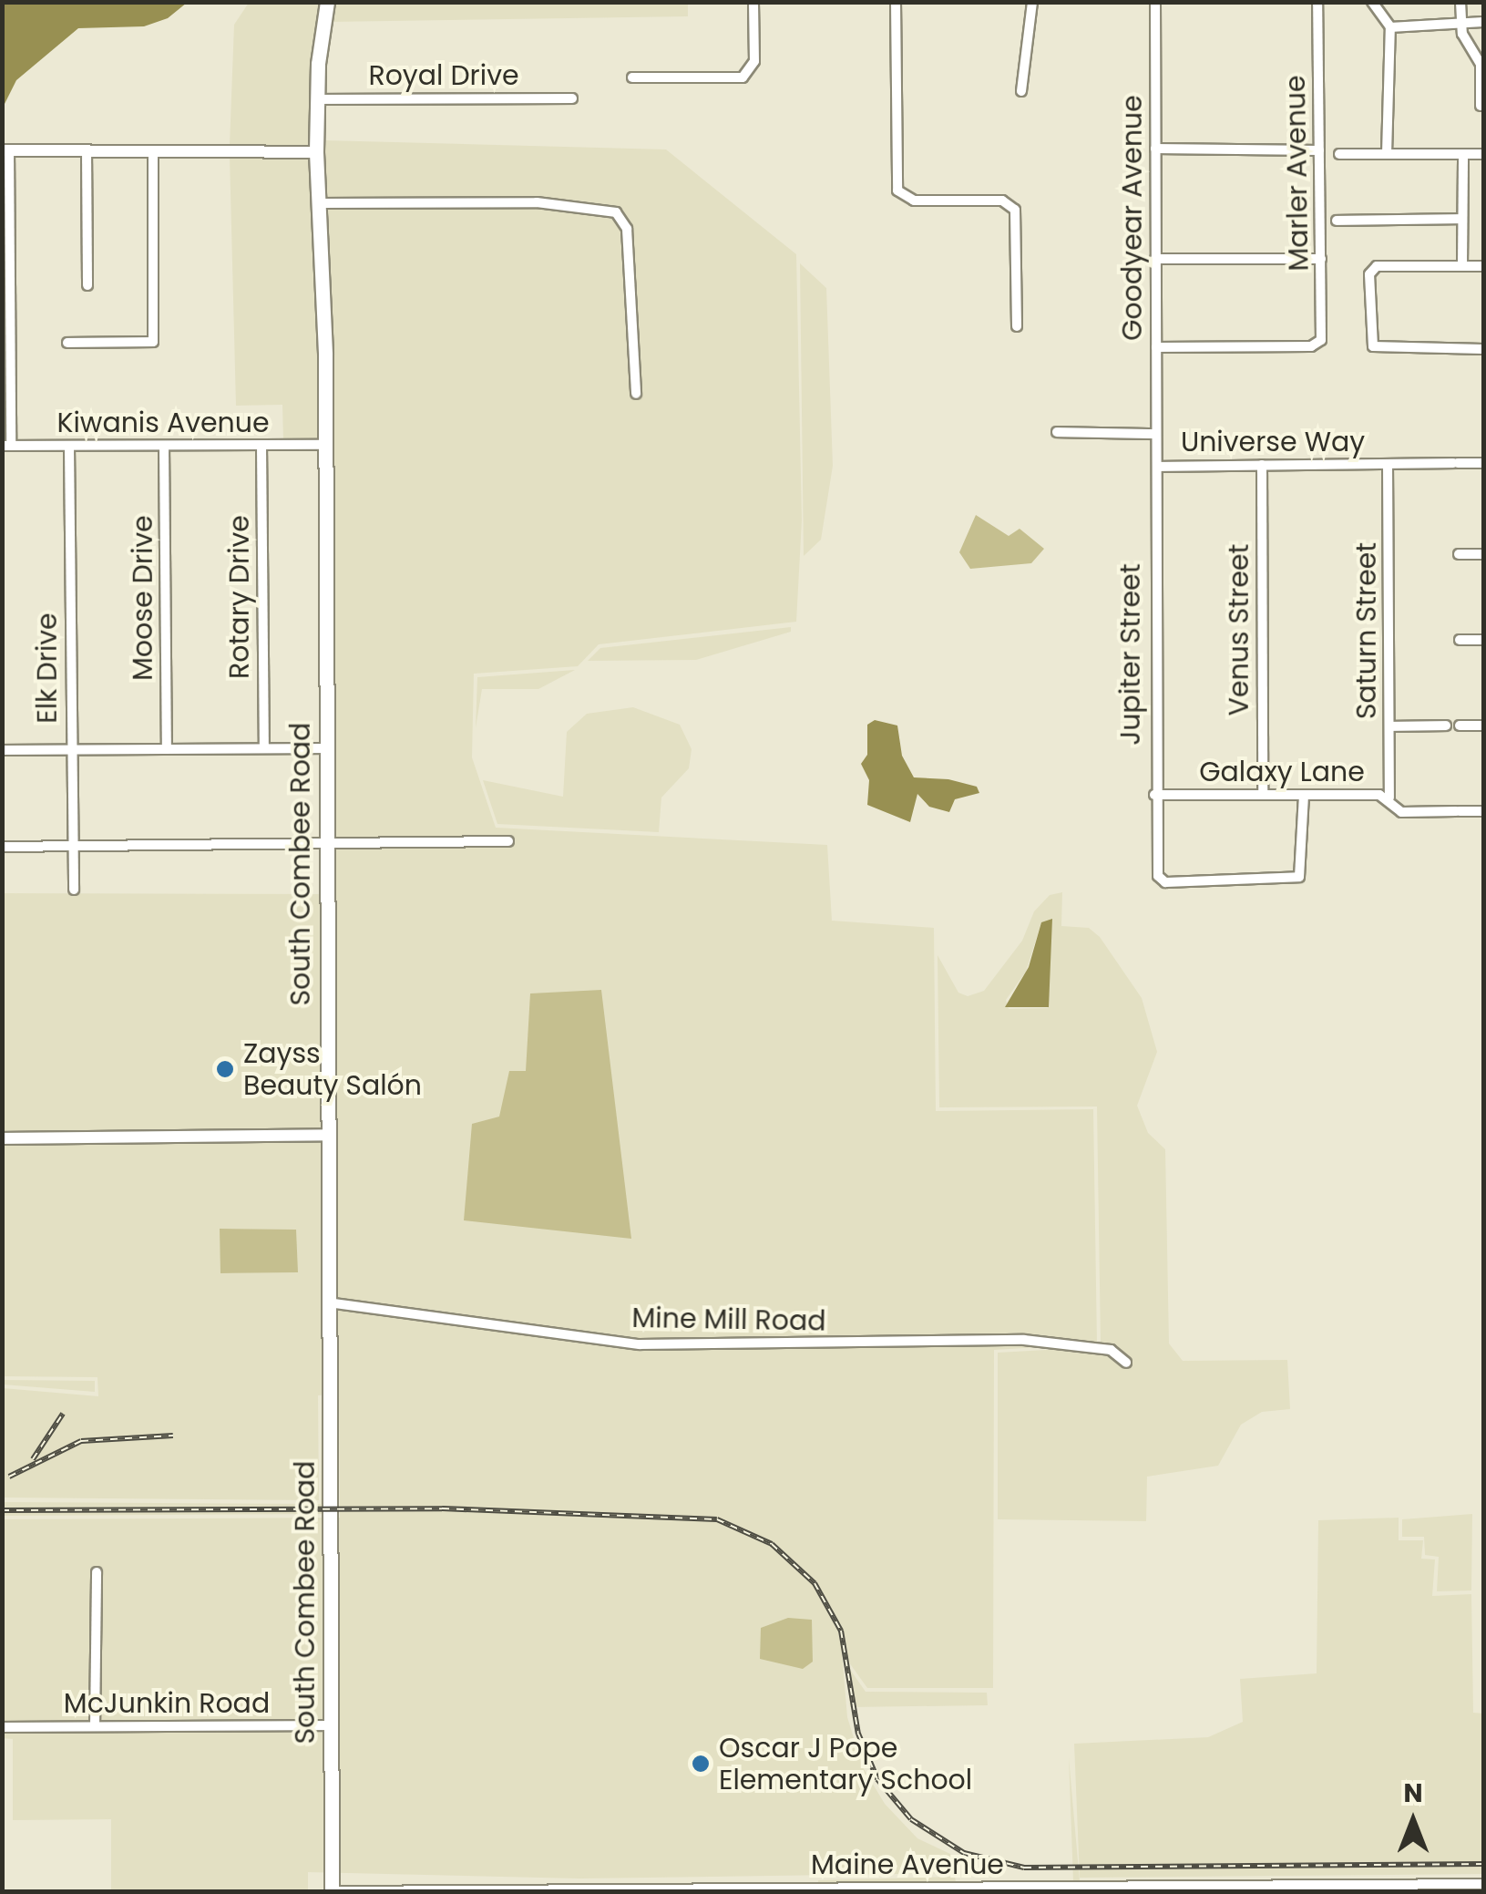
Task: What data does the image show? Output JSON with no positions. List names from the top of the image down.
{
  "streets": {
    "main road": ["South Combee Road"],
    "street": [
      "Royal Drive",
      "Marler Avenue",
      "Goodyear Avenue",
      "Kiwanis Avenue",
      "Universe Way",
      "Rotary Drive",
      "Moose Drive",
      "Venus Street",
      "Saturn Street",
      "Jupiter Street",
      "Elk Drive",
      "Galaxy Lane",
      "Mine Mill Road",
      "McJunkin Road",
      "Maine Avenue"
    ]
  },
  "crossings": [
    ["Royal Drive", "South Combee Road"],
    ["Marler Avenue", "Goodyear Avenue"],
    ["Goodyear Avenue", "Jupiter Street"],
    ["Kiwanis Avenue", "Rotary Drive"],
    ["Kiwanis Avenue", "Moose Drive"],
    ["Kiwanis Avenue", "Elk Drive"],
    ["Kiwanis Avenue", "South Combee Road"],
    ["Universe Way", "Venus Street"],
    ["Universe Way", "Saturn Street"],
    ["Universe Way", "Jupiter Street"],
    ["Venus Street", "Galaxy Lane"],
    ["Saturn Street", "Galaxy Lane"],
    ["Jupiter Street", "Galaxy Lane"],
    ["South Combee Road", "Mine Mill Road"],
    ["South Combee Road", "McJunkin Road"],
    ["South Combee Road", "Maine Avenue"]
  ],
  "places": ["Zayss Beauty Salón", "Oscar J Pope Elementary School"],
  "north": "top"
}
